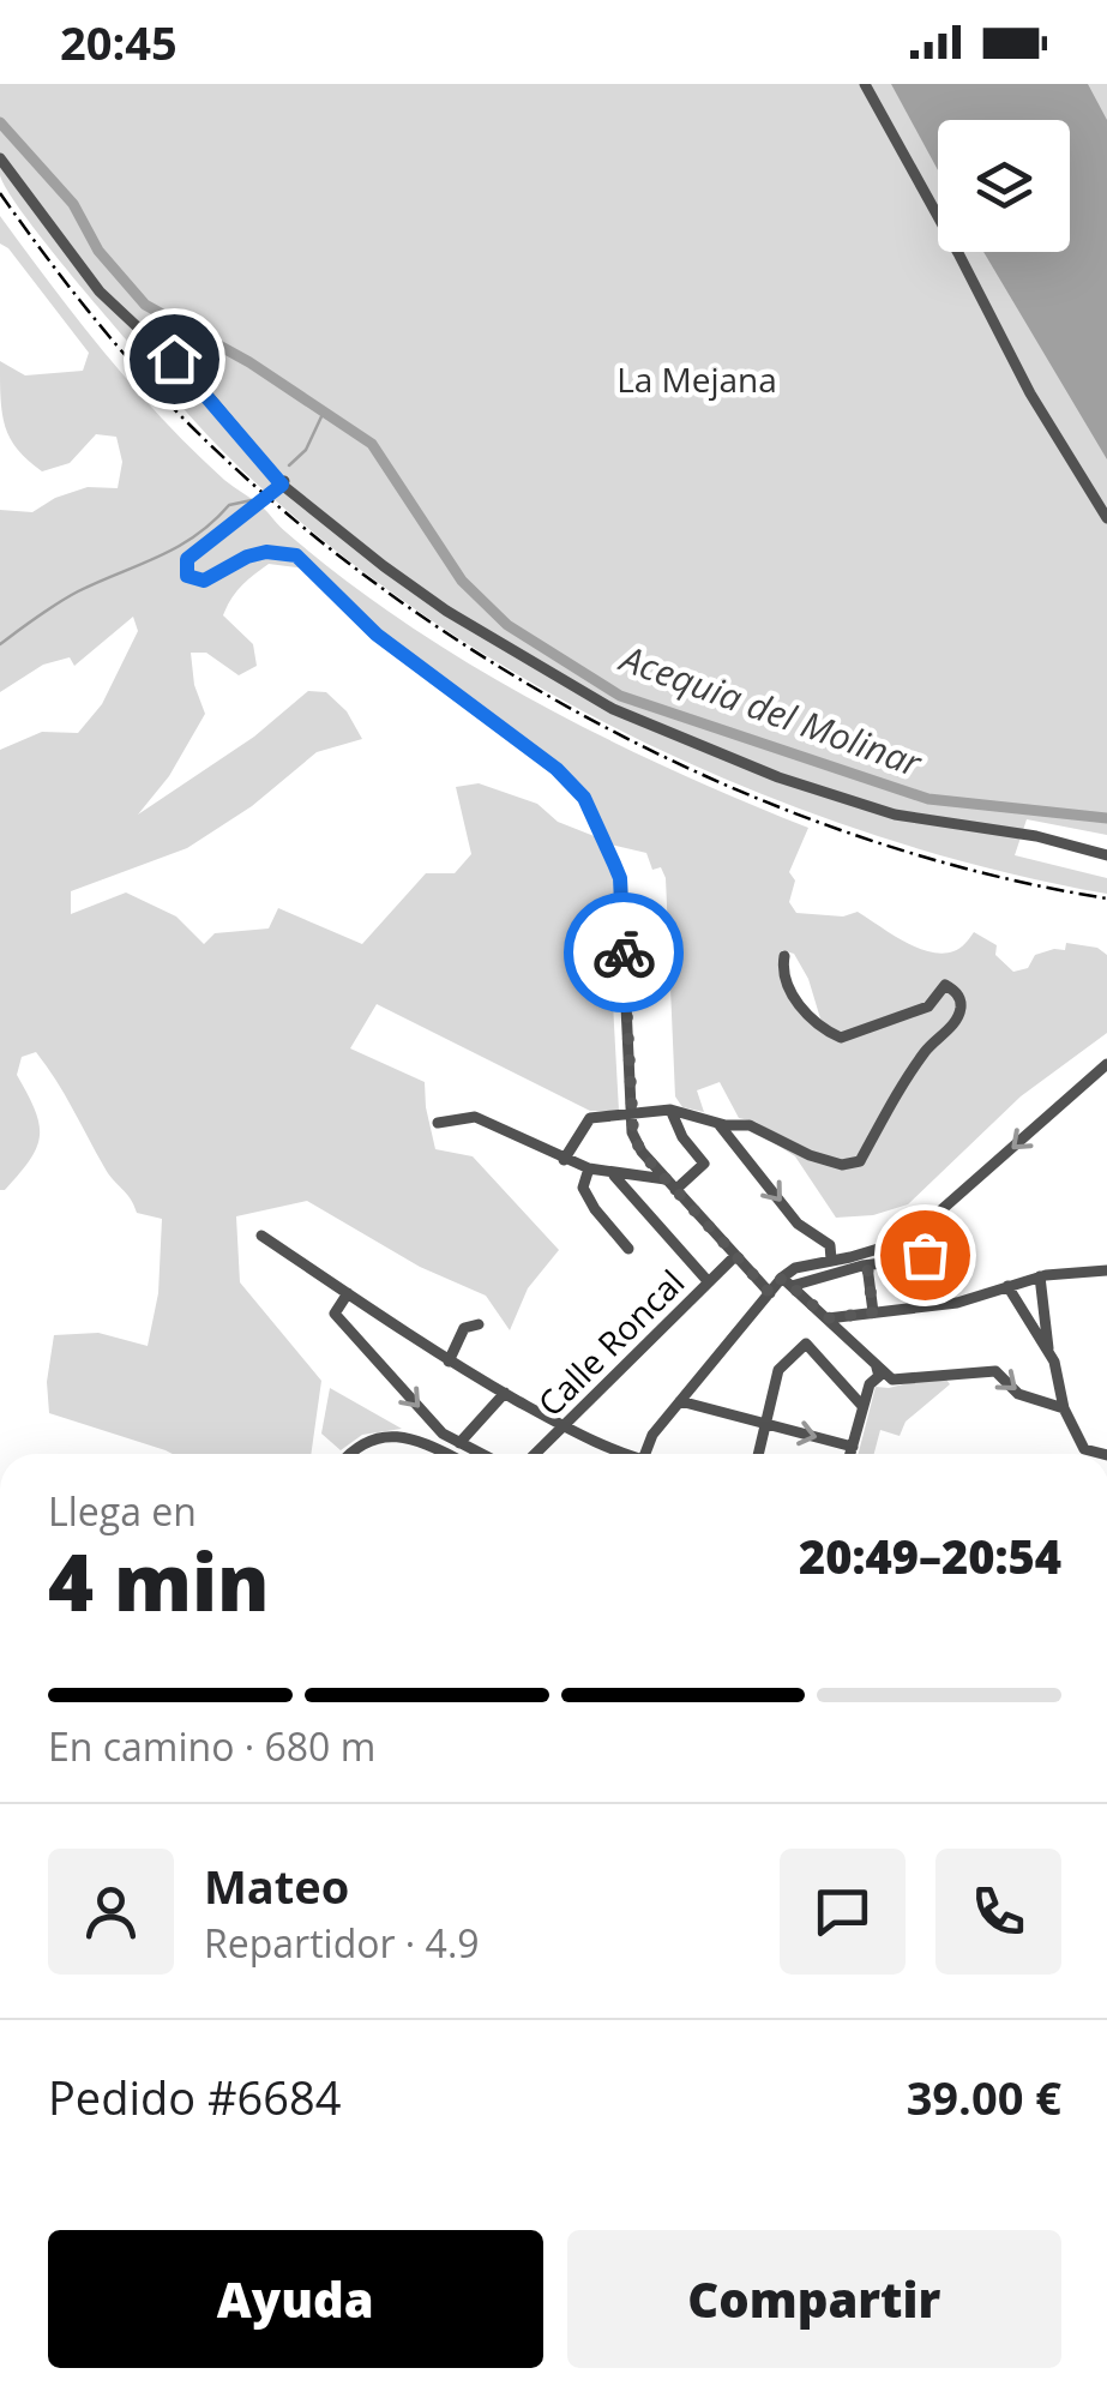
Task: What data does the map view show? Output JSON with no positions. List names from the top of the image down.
{
  "streets": {
    "street": ["Calle Roncal"]
  },
  "water": ["Acequia del Molinar"],
  "parks": ["La Mejana"],
  "page": {
    "status": "20:45",
    "heading": ["4 min", "Llega en", "20:49–20:54"],
    "panel": [
      "Mateo",
      "Repartidor · 4.9",
      "Pedido #6684",
      "39.00 €"
    ],
    "bar": "En camino · 680 m",
    "buttons": ["Ayuda", "Compartir"]
  }
}
